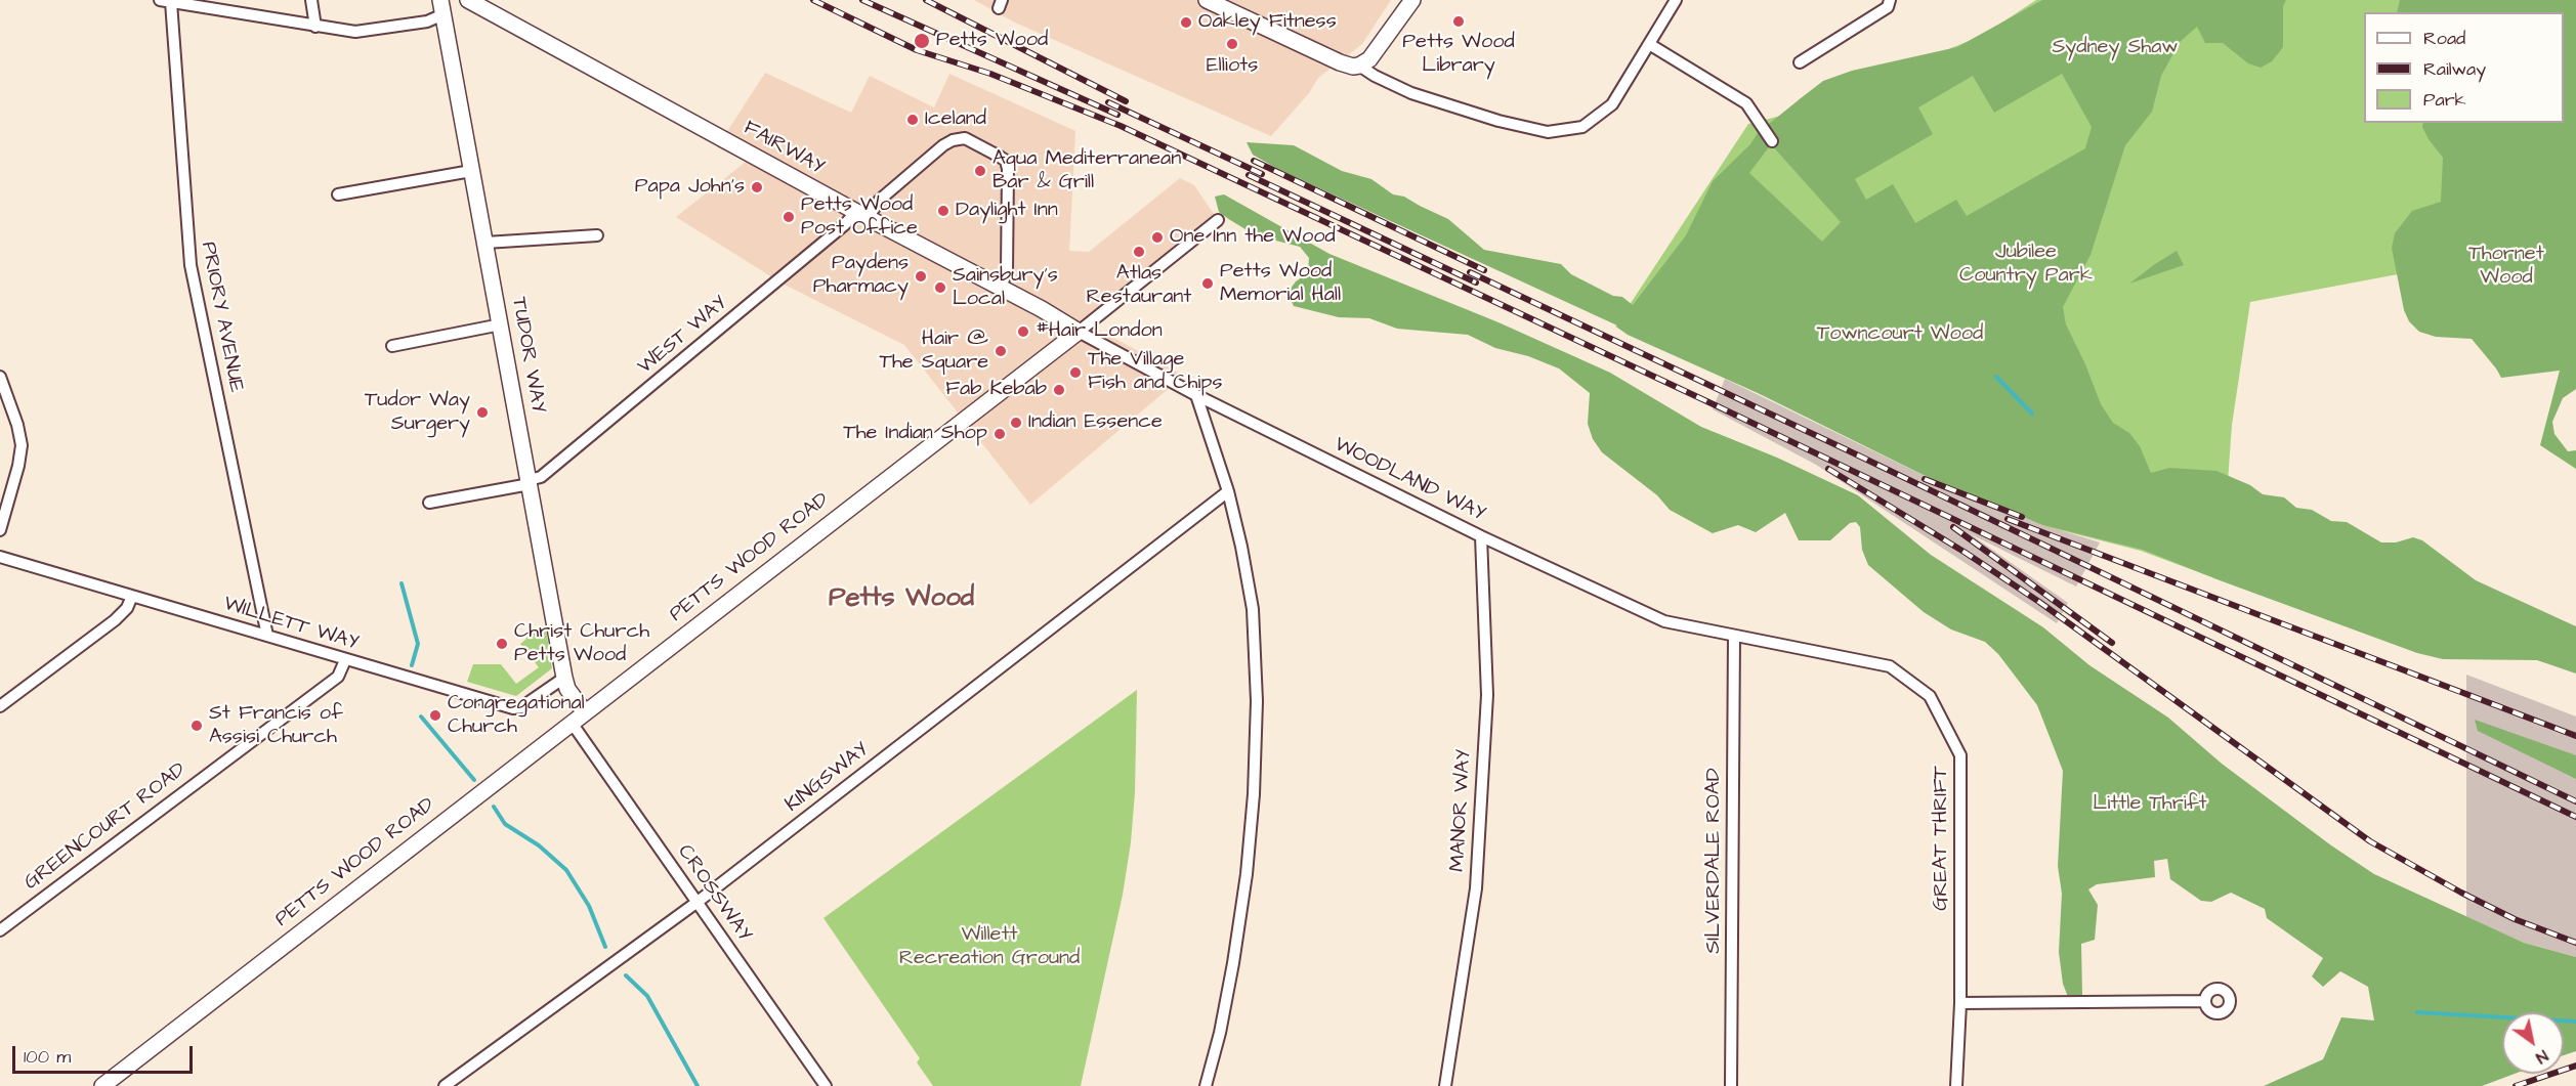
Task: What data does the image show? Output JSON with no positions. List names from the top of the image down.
{
  "streets": {
    "street": [
      "FAIRWAY",
      "PRIORY AVENUE",
      "WEST WAY",
      "TUDOR WAY",
      "WOODLAND WAY",
      "PETTS WOOD ROAD",
      "WILLETT WAY",
      "KINGSWAY",
      "MANOR WAY",
      "GREENCOURT ROAD",
      "GREAT THRIFT",
      "SILVERDALE ROAD",
      "CROSSWAY"
    ]
  },
  "crossings": [
    ["FAIRWAY", "WEST WAY"],
    ["FAIRWAY", "WOODLAND WAY"],
    ["FAIRWAY", "PETTS WOOD ROAD"],
    ["PRIORY AVENUE", "WILLETT WAY"],
    ["WEST WAY", "TUDOR WAY"],
    ["TUDOR WAY", "PETTS WOOD ROAD"],
    ["TUDOR WAY", "WILLETT WAY"],
    ["WOODLAND WAY", "PETTS WOOD ROAD"],
    ["WOODLAND WAY", "MANOR WAY"],
    ["WOODLAND WAY", "GREAT THRIFT"],
    ["WOODLAND WAY", "SILVERDALE ROAD"],
    ["PETTS WOOD ROAD", "CROSSWAY"],
    ["WILLETT WAY", "GREENCOURT ROAD"],
    ["KINGSWAY", "CROSSWAY"],
    ["GREAT THRIFT", "SILVERDALE ROAD"]
  ],
  "districts": ["Petts Wood"],
  "parks": [
    "Sydney Shaw",
    "Jubilee Country Park",
    "Thornet Wood",
    "Towncourt Wood",
    "Little Thrift",
    "Willett Recreation Ground"
  ],
  "places": [
    "Petts Wood Library",
    "Oakley Fitness",
    "Petts Wood",
    "Elliots",
    "Iceland",
    "Aqua Mediterranean Bar & Grill",
    "Papa John's",
    "Daylight Inn",
    "Petts Wood Post Office",
    "One Inn the Wood",
    "Atlas Restaurant",
    "Paydens Pharmacy",
    "Petts Wood Memorial Hall",
    "Sainsbury's Local",
    "#Hair London",
    "Hair @ The Square",
    "The Village Fish and Chips",
    "Fab Kebab",
    "Tudor Way Surgery",
    "Indian Essence",
    "The Indian Shop",
    "Christ Church Petts Wood",
    "Congregational Church",
    "St Francis of Assisi Church"
  ],
  "legend": ["Road", "Railway", "Park"],
  "scale_bar": "100 m",
  "north": "bottom right"
}
